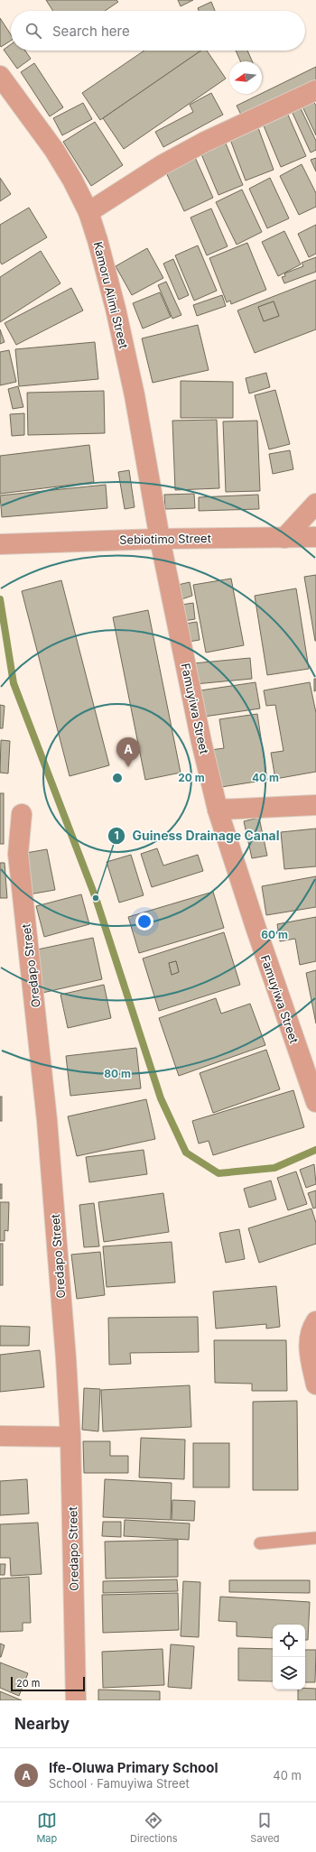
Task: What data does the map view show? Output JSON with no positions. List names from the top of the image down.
{
  "streets": {
    "street": [
      "Kamoru Alimi Street",
      "Sebiotimo Street",
      "Famuyiwa Street",
      "Oredapo Street"
    ]
  },
  "crossings": [
    ["Kamoru Alimi Street", "Sebiotimo Street"],
    ["Kamoru Alimi Street", "Famuyiwa Street"],
    ["Sebiotimo Street", "Famuyiwa Street"]
  ],
  "places": ["Guiness Drainage Canal"],
  "scale_bar": "20 m",
  "north": "left",
  "page": {
    "search": "Search here",
    "pins": "A",
    "scale": "20 m",
    "heading": "Nearby",
    "list": [
      {
        "mark": "A",
        "name": "Ife-Oluwa Primary School",
        "note": "School · Famuyiwa Street",
        "value": "40 m"
      }
    ],
    "nav": ["Map", "Directions", "Saved"]
  },
  "rings": [
    "20 m",
    "40 m",
    "60 m",
    "80 m"
  ]
}
